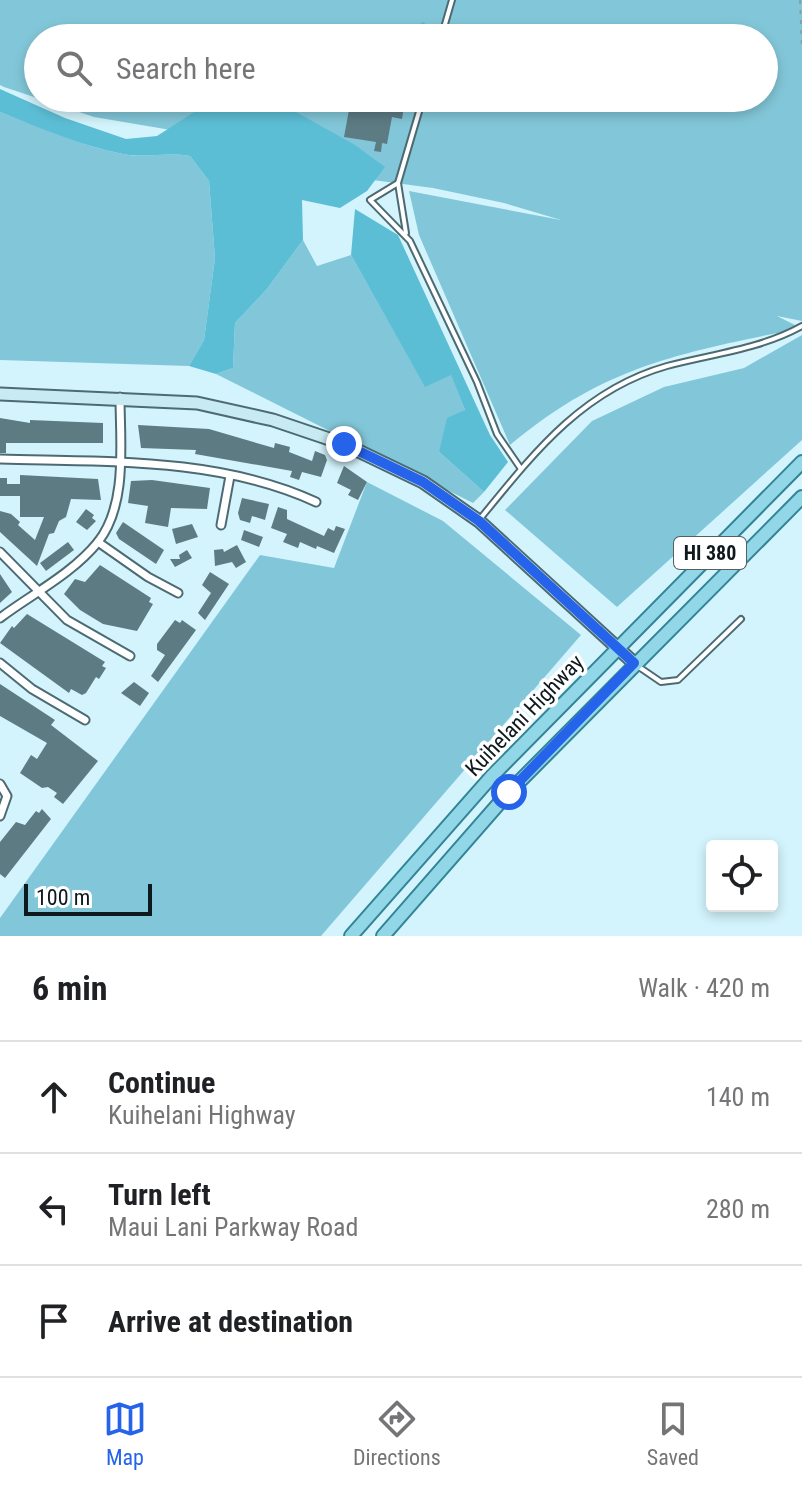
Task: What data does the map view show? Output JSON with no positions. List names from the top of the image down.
{
  "streets": {
    "main road": ["HI 380", "Kuihelani Highway"]
  },
  "scale_bar": "100 m",
  "page": {
    "search": "Search here",
    "scale": "100 m",
    "heading": ["6 min", "Walk · 420 m"],
    "list": [
      ["Continue", "Kuihelani Highway", "140 m"],
      ["Turn left", "Maui Lani Parkway Road", "280 m"],
      "Arrive at destination"
    ],
    "nav": ["Map", "Directions", "Saved"]
  }
}
